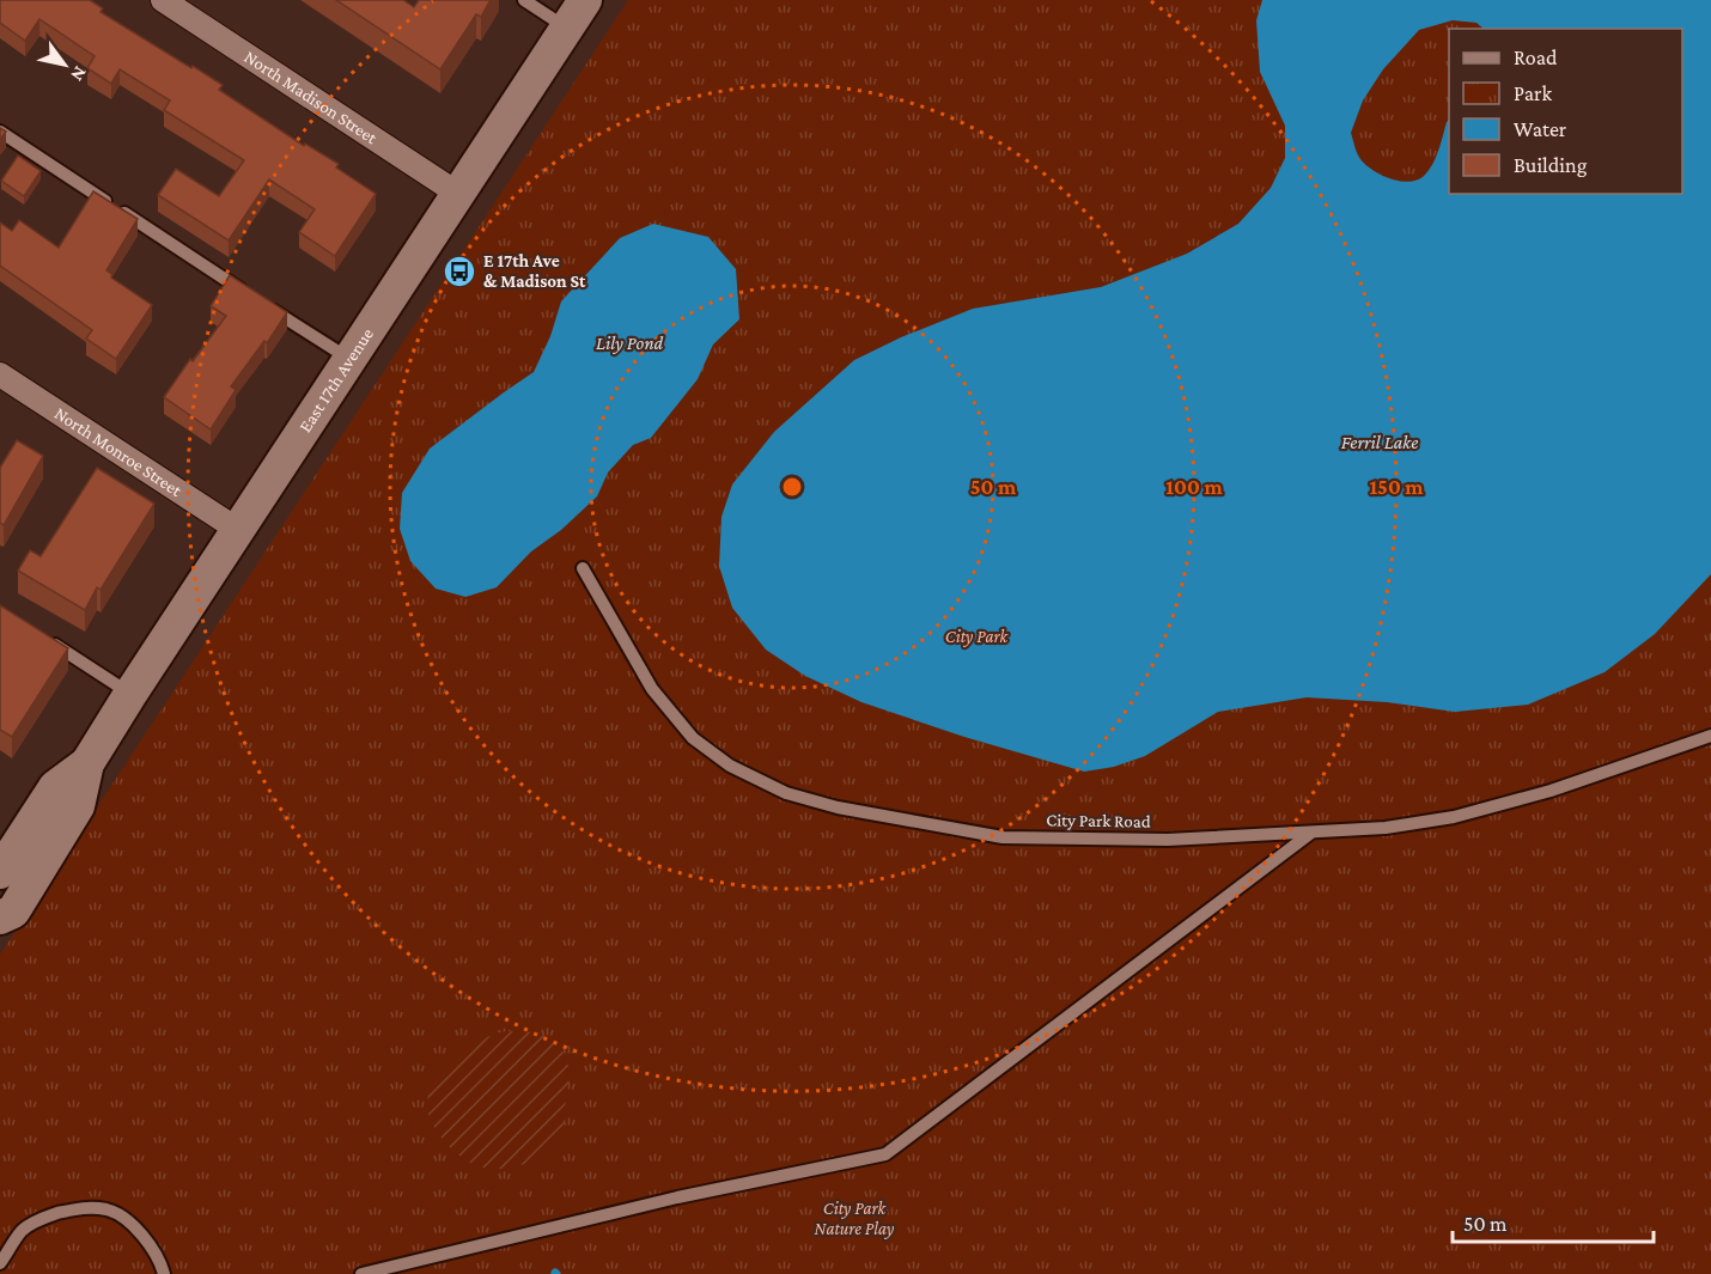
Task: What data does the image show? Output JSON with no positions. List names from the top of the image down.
{
  "streets": {
    "main road": ["East 17th Avenue"],
    "street": ["North Madison Street", "North Monroe Street"],
    "lane": ["City Park Road"]
  },
  "crossings": [
    ["North Madison Street", "East 17th Avenue"],
    ["East 17th Avenue", "North Monroe Street"]
  ],
  "water": ["Lily Pond", "Ferril Lake"],
  "parks": ["City Park", "City Park Nature Play"],
  "places": {
    "bus stop": ["E 17th Ave & Madison St"]
  },
  "legend": [
    "Road",
    "Park",
    "Water",
    "Building"
  ],
  "scale_bar": "50 m",
  "north": "bottom right",
  "rings": ["50 m", "100 m", "150 m"]
}
